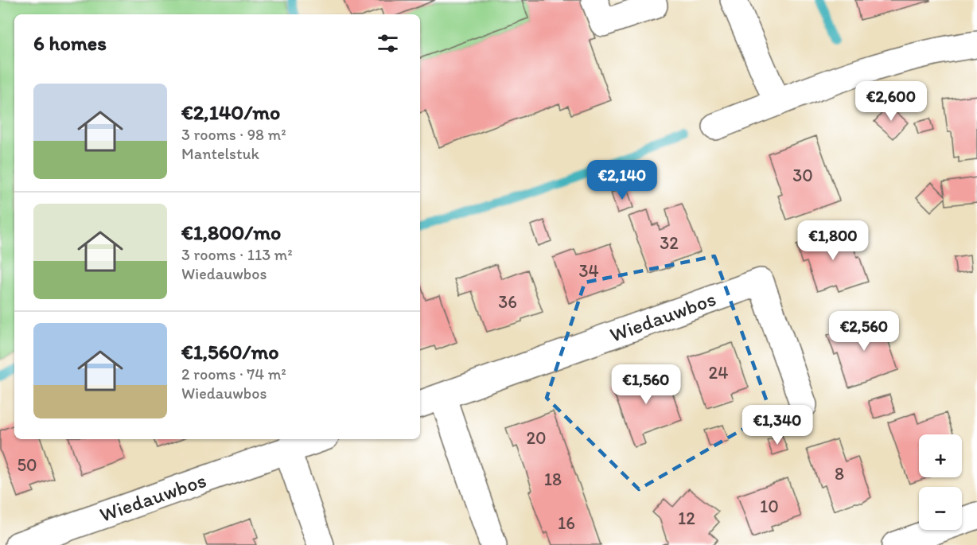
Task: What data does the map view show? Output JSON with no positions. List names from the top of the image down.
{
  "streets": {
    "street": ["Wiedauwbos"]
  },
  "house_numbers": [
    "30",
    "32",
    "34",
    "36",
    "24",
    "20",
    "50",
    "8",
    "18",
    "10",
    "12",
    "16"
  ],
  "page": {
    "heading": "6 homes",
    "list": [
      {
        "name": "€2,140/mo",
        "note": "3 rooms · 98 m² · Mantelstuk"
      },
      {
        "name": "€1,800/mo",
        "note": "3 rooms · 113 m² · Wiedauwbos"
      },
      {
        "name": "€1,560/mo",
        "note": "2 rooms · 74 m² · Wiedauwbos"
      }
    ],
    "price": [
      "€2,600",
      "€2,140",
      "€1,800",
      "€2,560",
      "€1,560",
      "€1,340"
    ],
    "map_buttons": ["+", "−"]
  }
}
